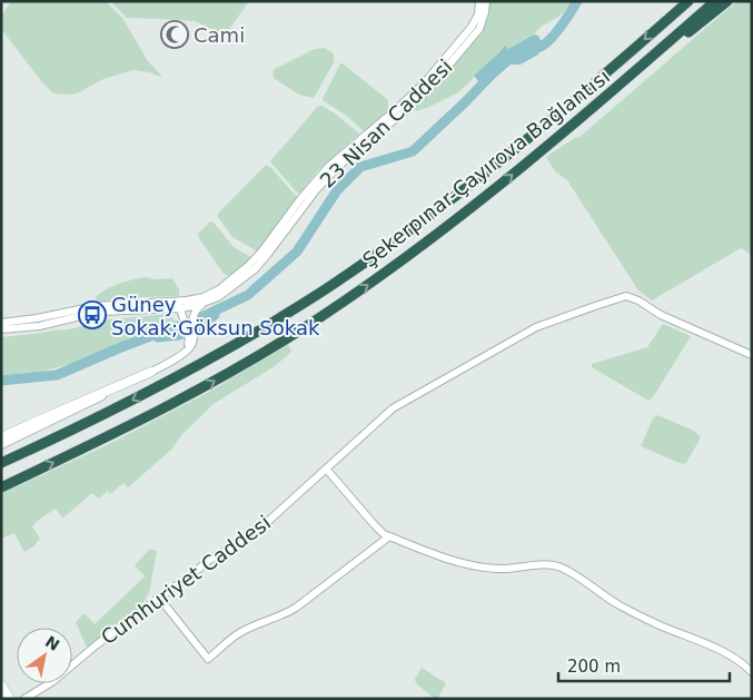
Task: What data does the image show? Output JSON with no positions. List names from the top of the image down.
{
  "streets": {
    "highway": ["Şekerpınar-Çayırova Bağlantısı"],
    "street": ["23 Nisan Caddesi", "Cumhuriyet Caddesi"]
  },
  "places": {
    "mosque": ["Cami"],
    "bus stop": ["Güney Sokak;Göksun Sokak"]
  },
  "scale_bar": "200 m",
  "north": "top right"
}
